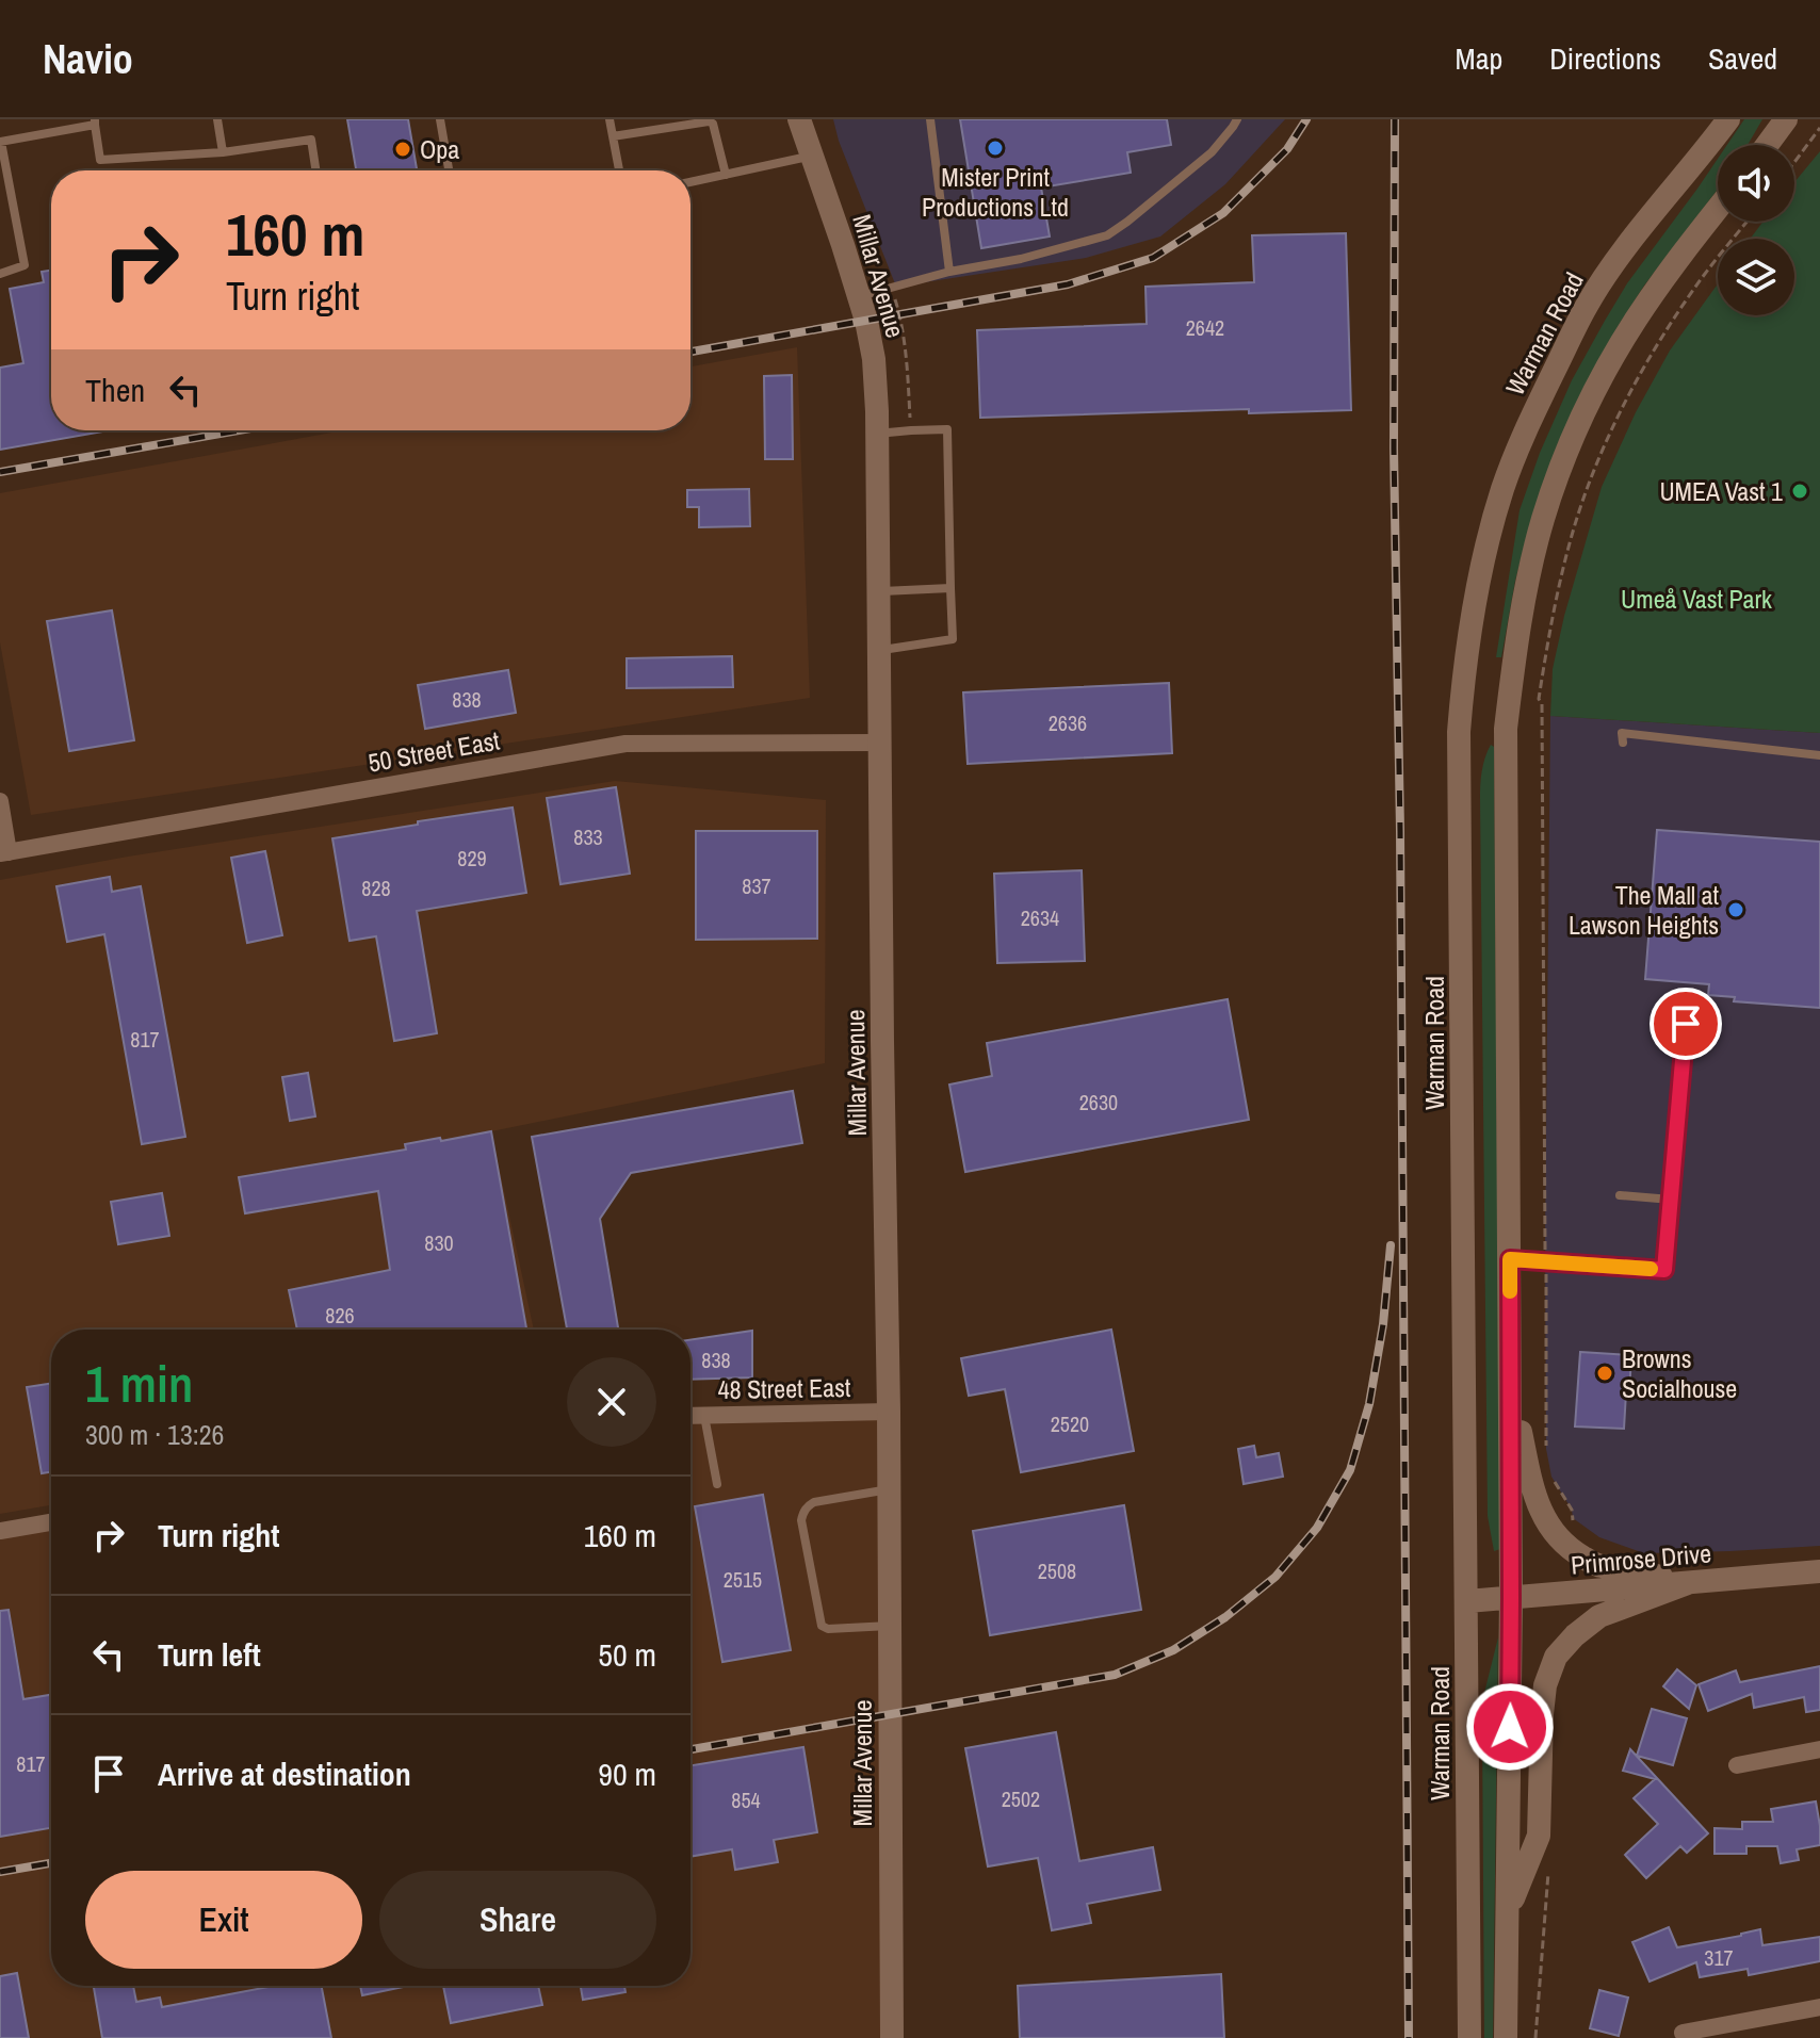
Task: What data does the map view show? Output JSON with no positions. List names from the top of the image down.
{
  "streets": {
    "main road": ["Millar Avenue", "Warman Road", "Primrose Drive"],
    "street": ["50 Street East", "48 Street East"]
  },
  "crossings": [
    ["Millar Avenue", "50 Street East"],
    ["Millar Avenue", "48 Street East"],
    ["Warman Road", "Primrose Drive"]
  ],
  "parks": ["Umeå Vast Park"],
  "places": [
    "Mister Print Productions Ltd",
    "Opa",
    "UMEA Vast 1",
    "The Mall at Lawson Heights",
    "Browns Socialhouse"
  ],
  "house_numbers": [
    "2642",
    "838",
    "2636",
    "833",
    "829",
    "837",
    "828",
    "2634",
    "817",
    "2630",
    "830",
    "826",
    "838",
    "2520",
    "2508",
    "2515",
    "817",
    "2502",
    "854",
    "317"
  ],
  "page": {
    "header": "Navio",
    "nav": ["Map", "Directions", "Saved"],
    "turn": ["160 m", "Turn right"],
    "then": "Then",
    "heading": ["1 min", "300 m · 13:26"],
    "list": [
      {
        "name": "Turn right",
        "value": "160 m"
      },
      {
        "name": "Turn left",
        "value": "50 m"
      },
      {
        "name": "Arrive at destination",
        "value": "90 m"
      }
    ],
    "buttons": ["Exit", "Share"]
  }
}
